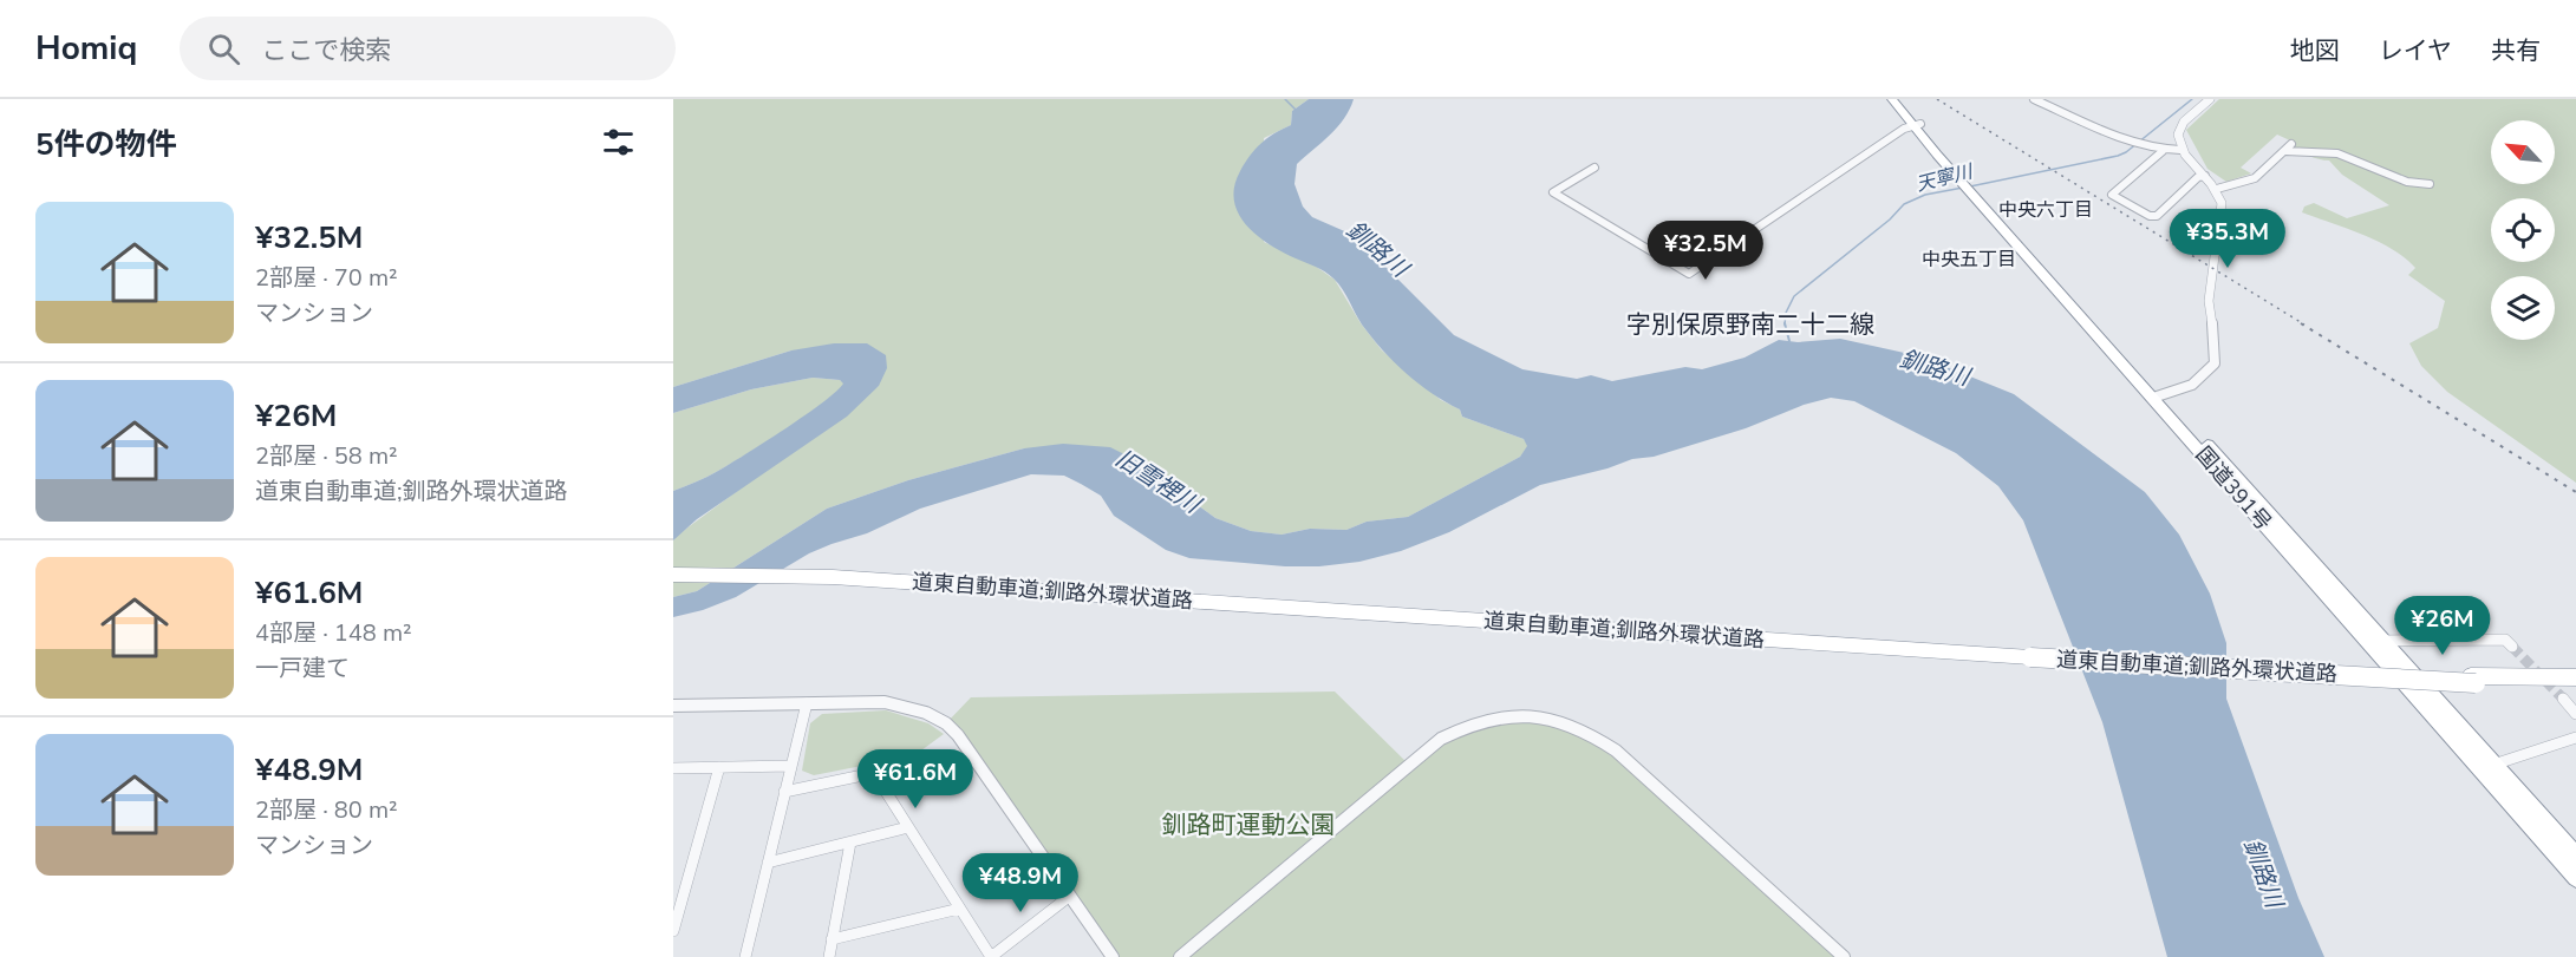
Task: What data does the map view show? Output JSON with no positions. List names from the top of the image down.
{
  "streets": {
    "highway": ["国道391号", "道東自動車道;釧路外環状道路"]
  },
  "districts": ["中央六丁目", "中央五丁目", "字別保原野南二十二線"],
  "water": ["天寧川", "釧路川", "旧雪裡川"],
  "parks": ["釧路町運動公園"],
  "north": "top left",
  "page": {
    "header": "Homiq",
    "search": "ここで検索",
    "nav": ["地図", "レイヤ", "共有"],
    "heading": "5件の物件",
    "list": [
      {
        "name": "¥32.5M",
        "note": "2部屋 · 70 m² · マンション"
      },
      {
        "name": "¥26M",
        "note": "2部屋 · 58 m² · 道東自動車道;釧路外環状道路"
      },
      {
        "name": "¥61.6M",
        "note": "4部屋 · 148 m² · 一戸建て"
      },
      {
        "name": "¥48.9M",
        "note": "2部屋 · 80 m² · マンション"
      }
    ],
    "price": [
      "¥35.3M",
      "¥32.5M",
      "¥26M",
      "¥61.6M",
      "¥48.9M"
    ]
  }
}
